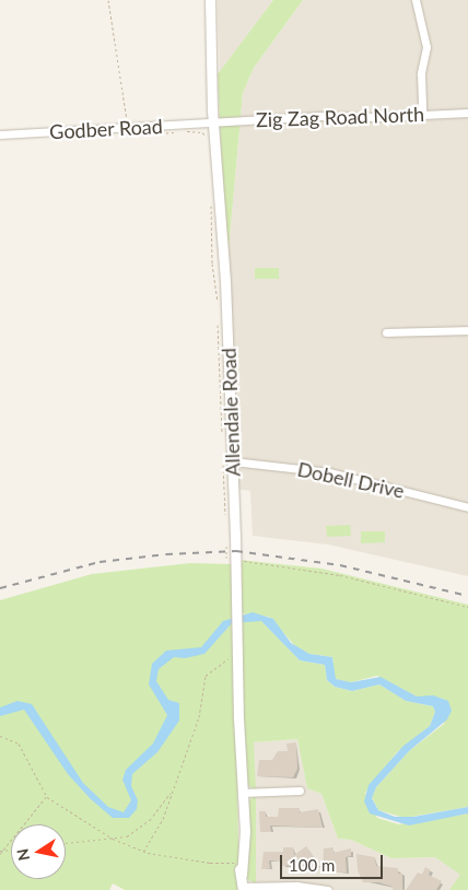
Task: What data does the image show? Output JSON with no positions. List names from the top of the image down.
{
  "streets": {
    "street": [
      "Zig Zag Road North",
      "Godber Road",
      "Allendale Road",
      "Dobell Drive"
    ]
  },
  "crossings": [
    ["Zig Zag Road North", "Godber Road"],
    ["Zig Zag Road North", "Allendale Road"],
    ["Godber Road", "Allendale Road"],
    ["Allendale Road", "Dobell Drive"]
  ],
  "scale_bar": "100 m",
  "north": "left"
}
